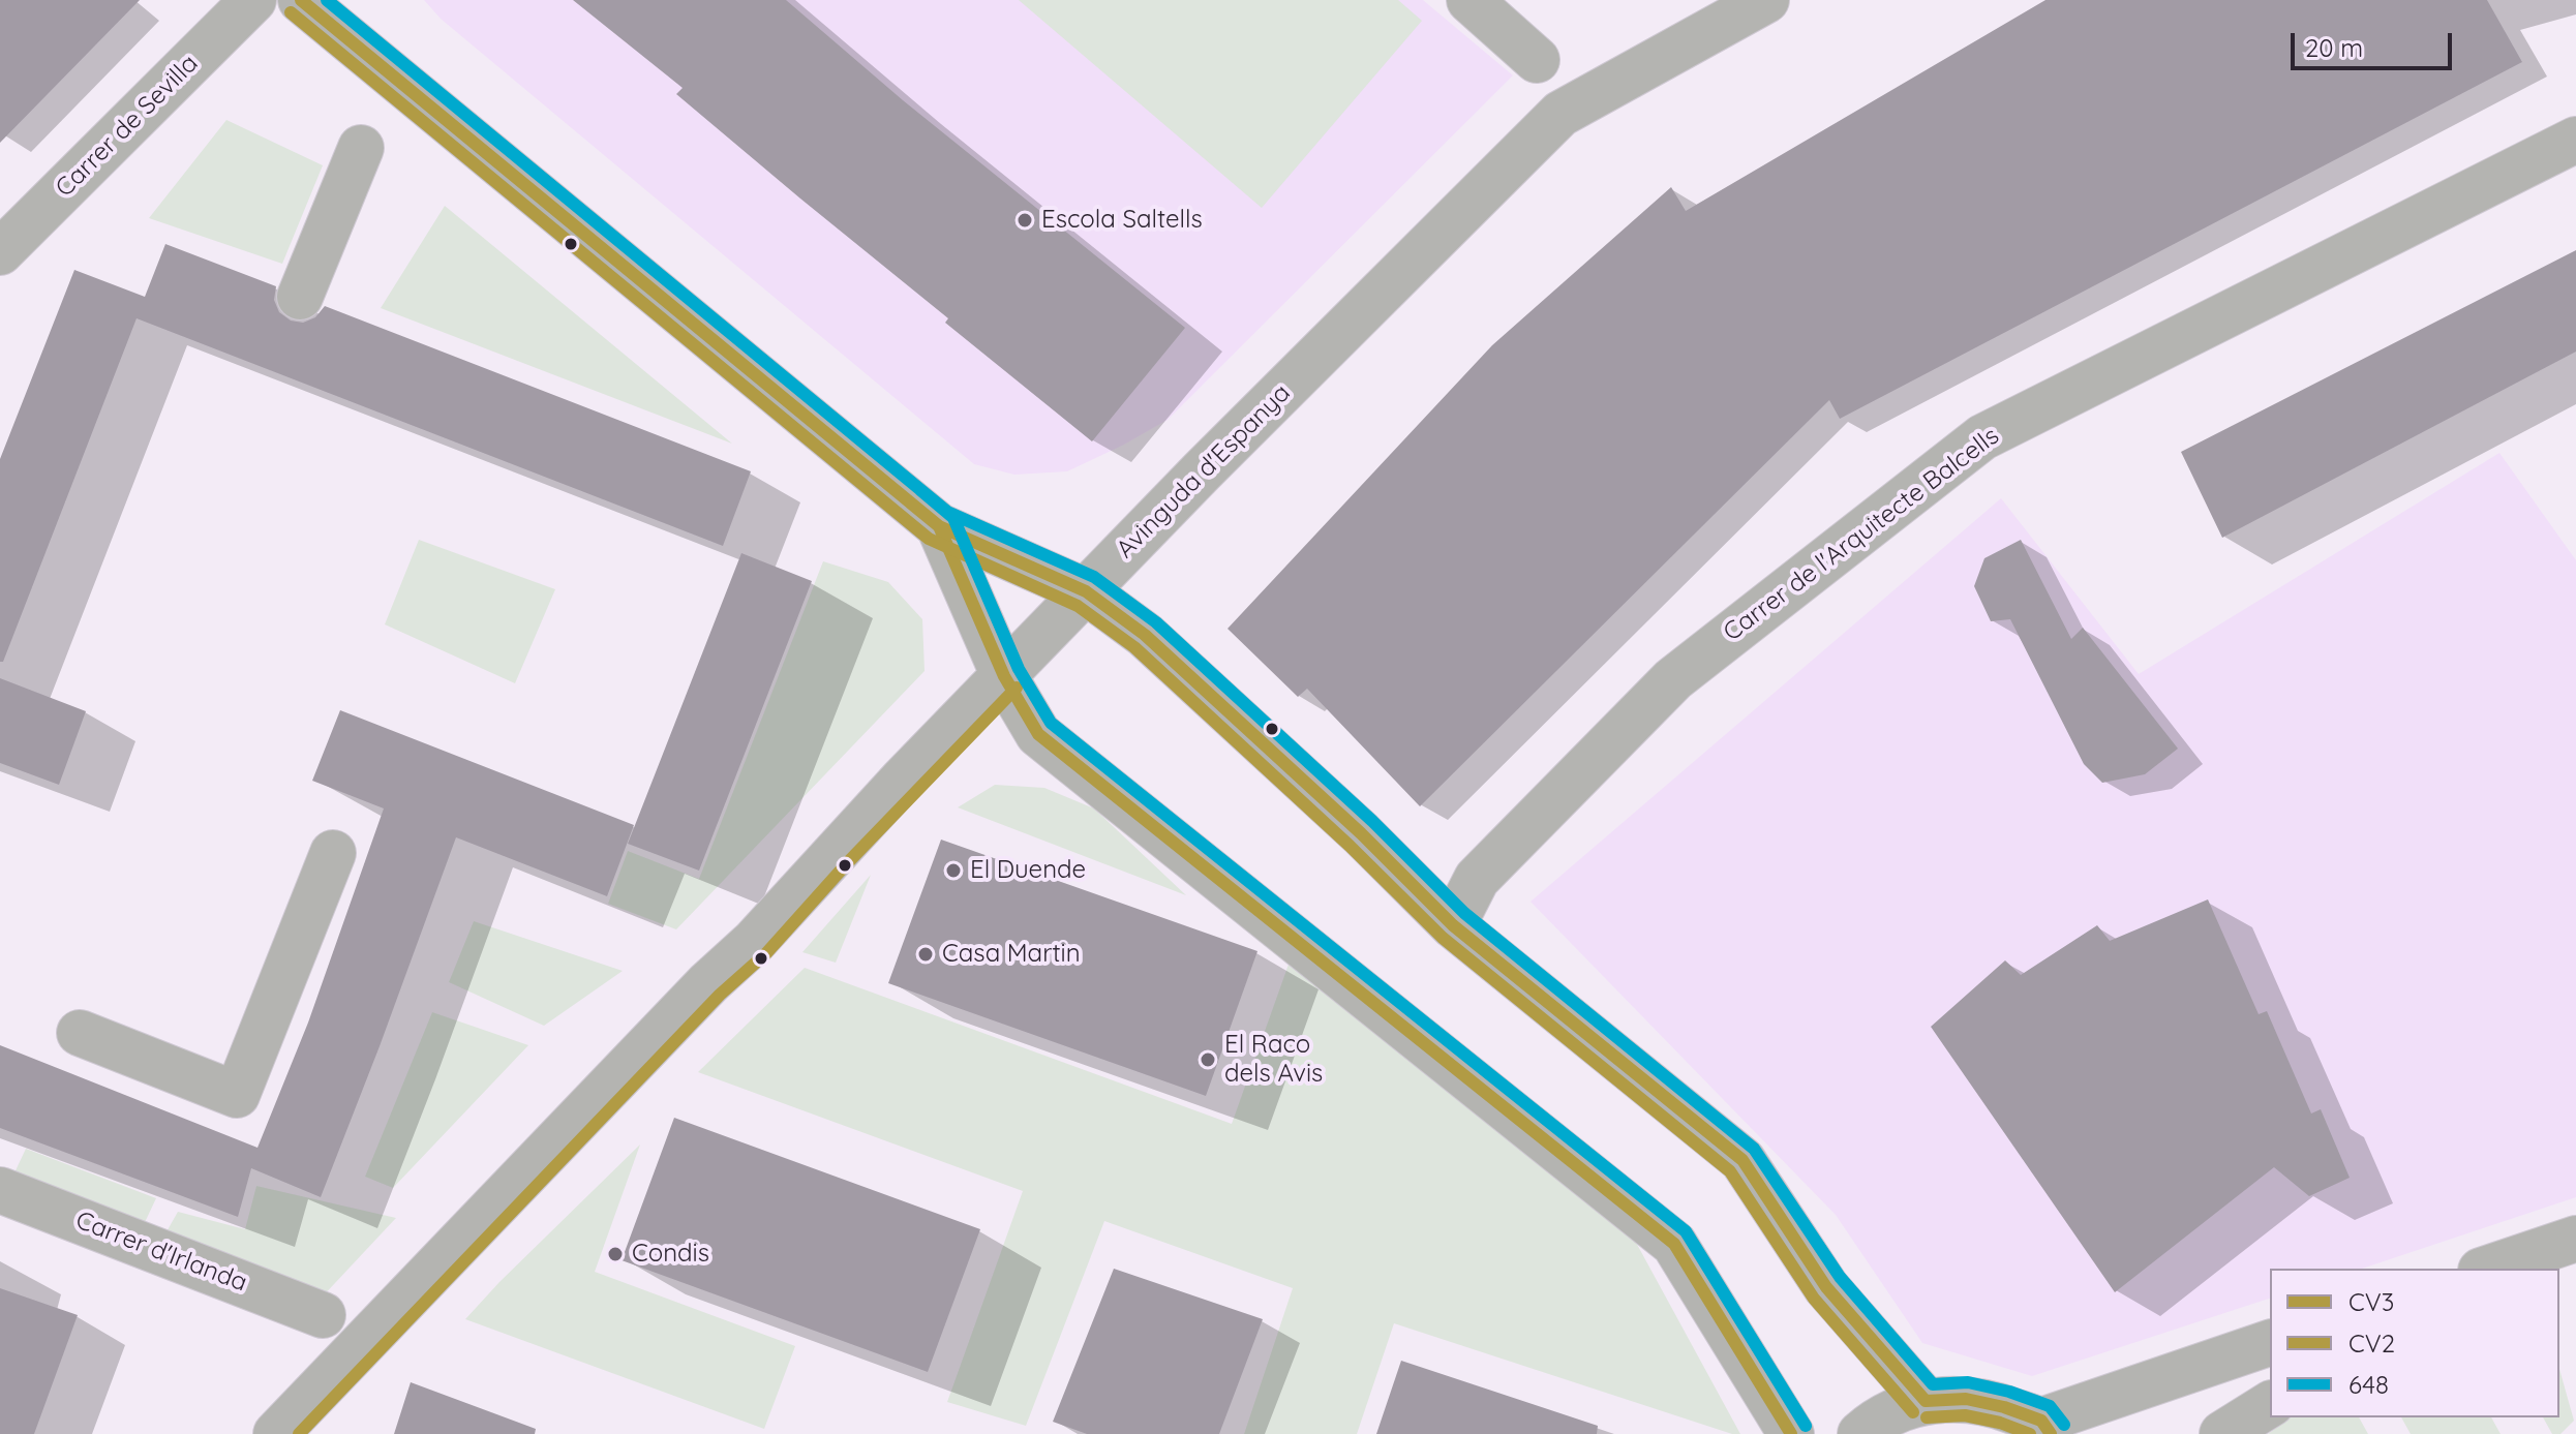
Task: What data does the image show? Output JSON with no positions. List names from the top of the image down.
{
  "streets": {
    "street": [
      "Carrer de Sevilla",
      "Avinguda d'Espanya",
      "Carrer de l'Arquitecte Balcells",
      "Carrer d'Irlanda"
    ]
  },
  "places": [
    "Escola Saltells",
    "El Duende",
    "Casa Martin",
    "El Raco dels Avis",
    "Condis"
  ],
  "lines": ["transit line CV3", "transit line 648", "transit line CV2"],
  "legend": ["CV3", "CV2", "648"],
  "scale_bar": "20 m"
}
